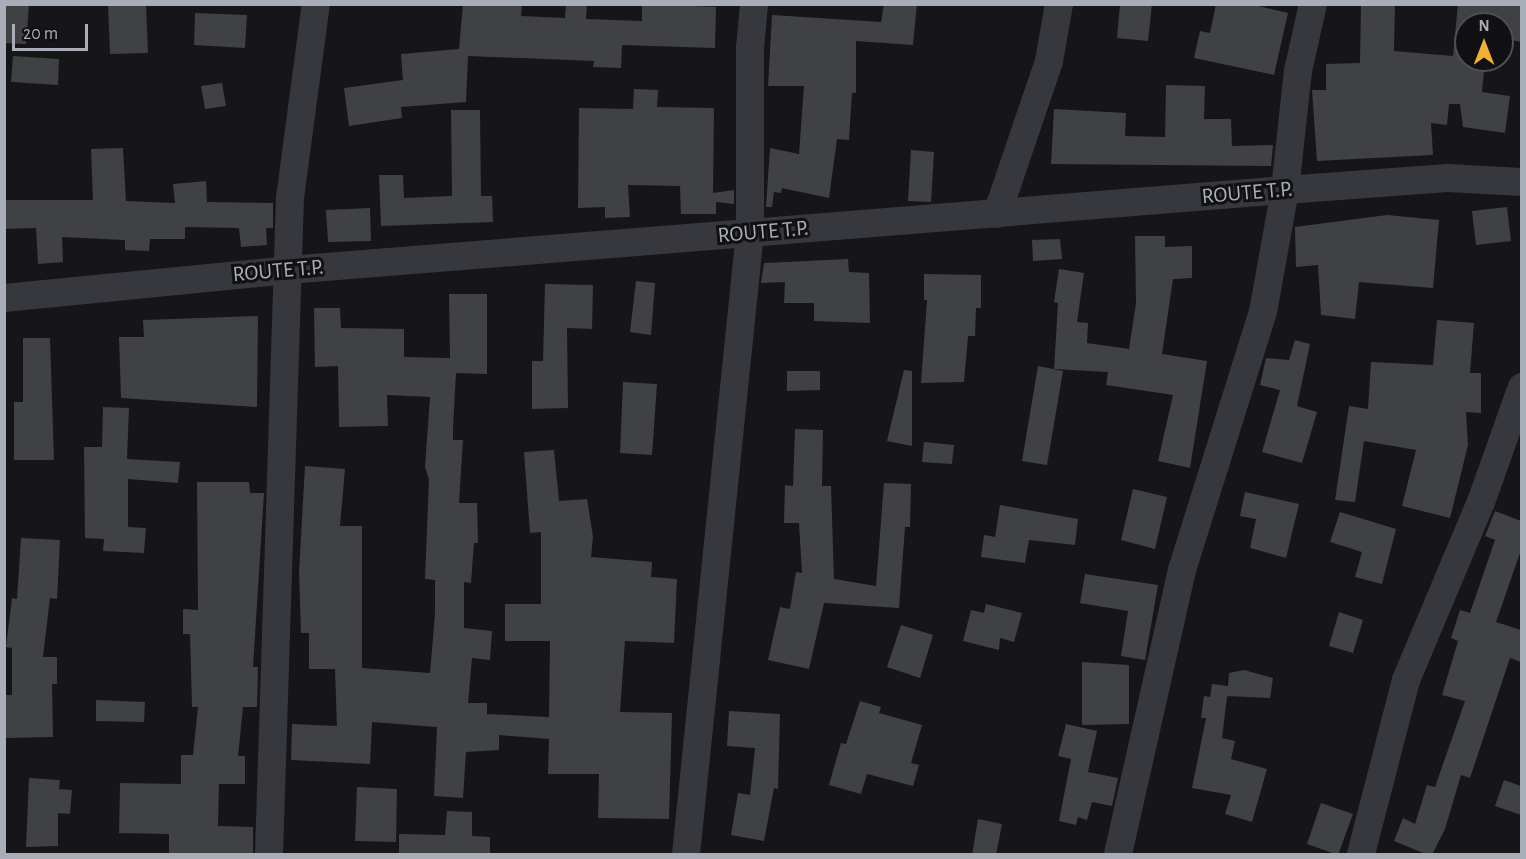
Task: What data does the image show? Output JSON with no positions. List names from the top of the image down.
{
  "streets": {
    "street": ["ROUTE T.P."]
  },
  "scale_bar": "20 m",
  "north": "top"
}
